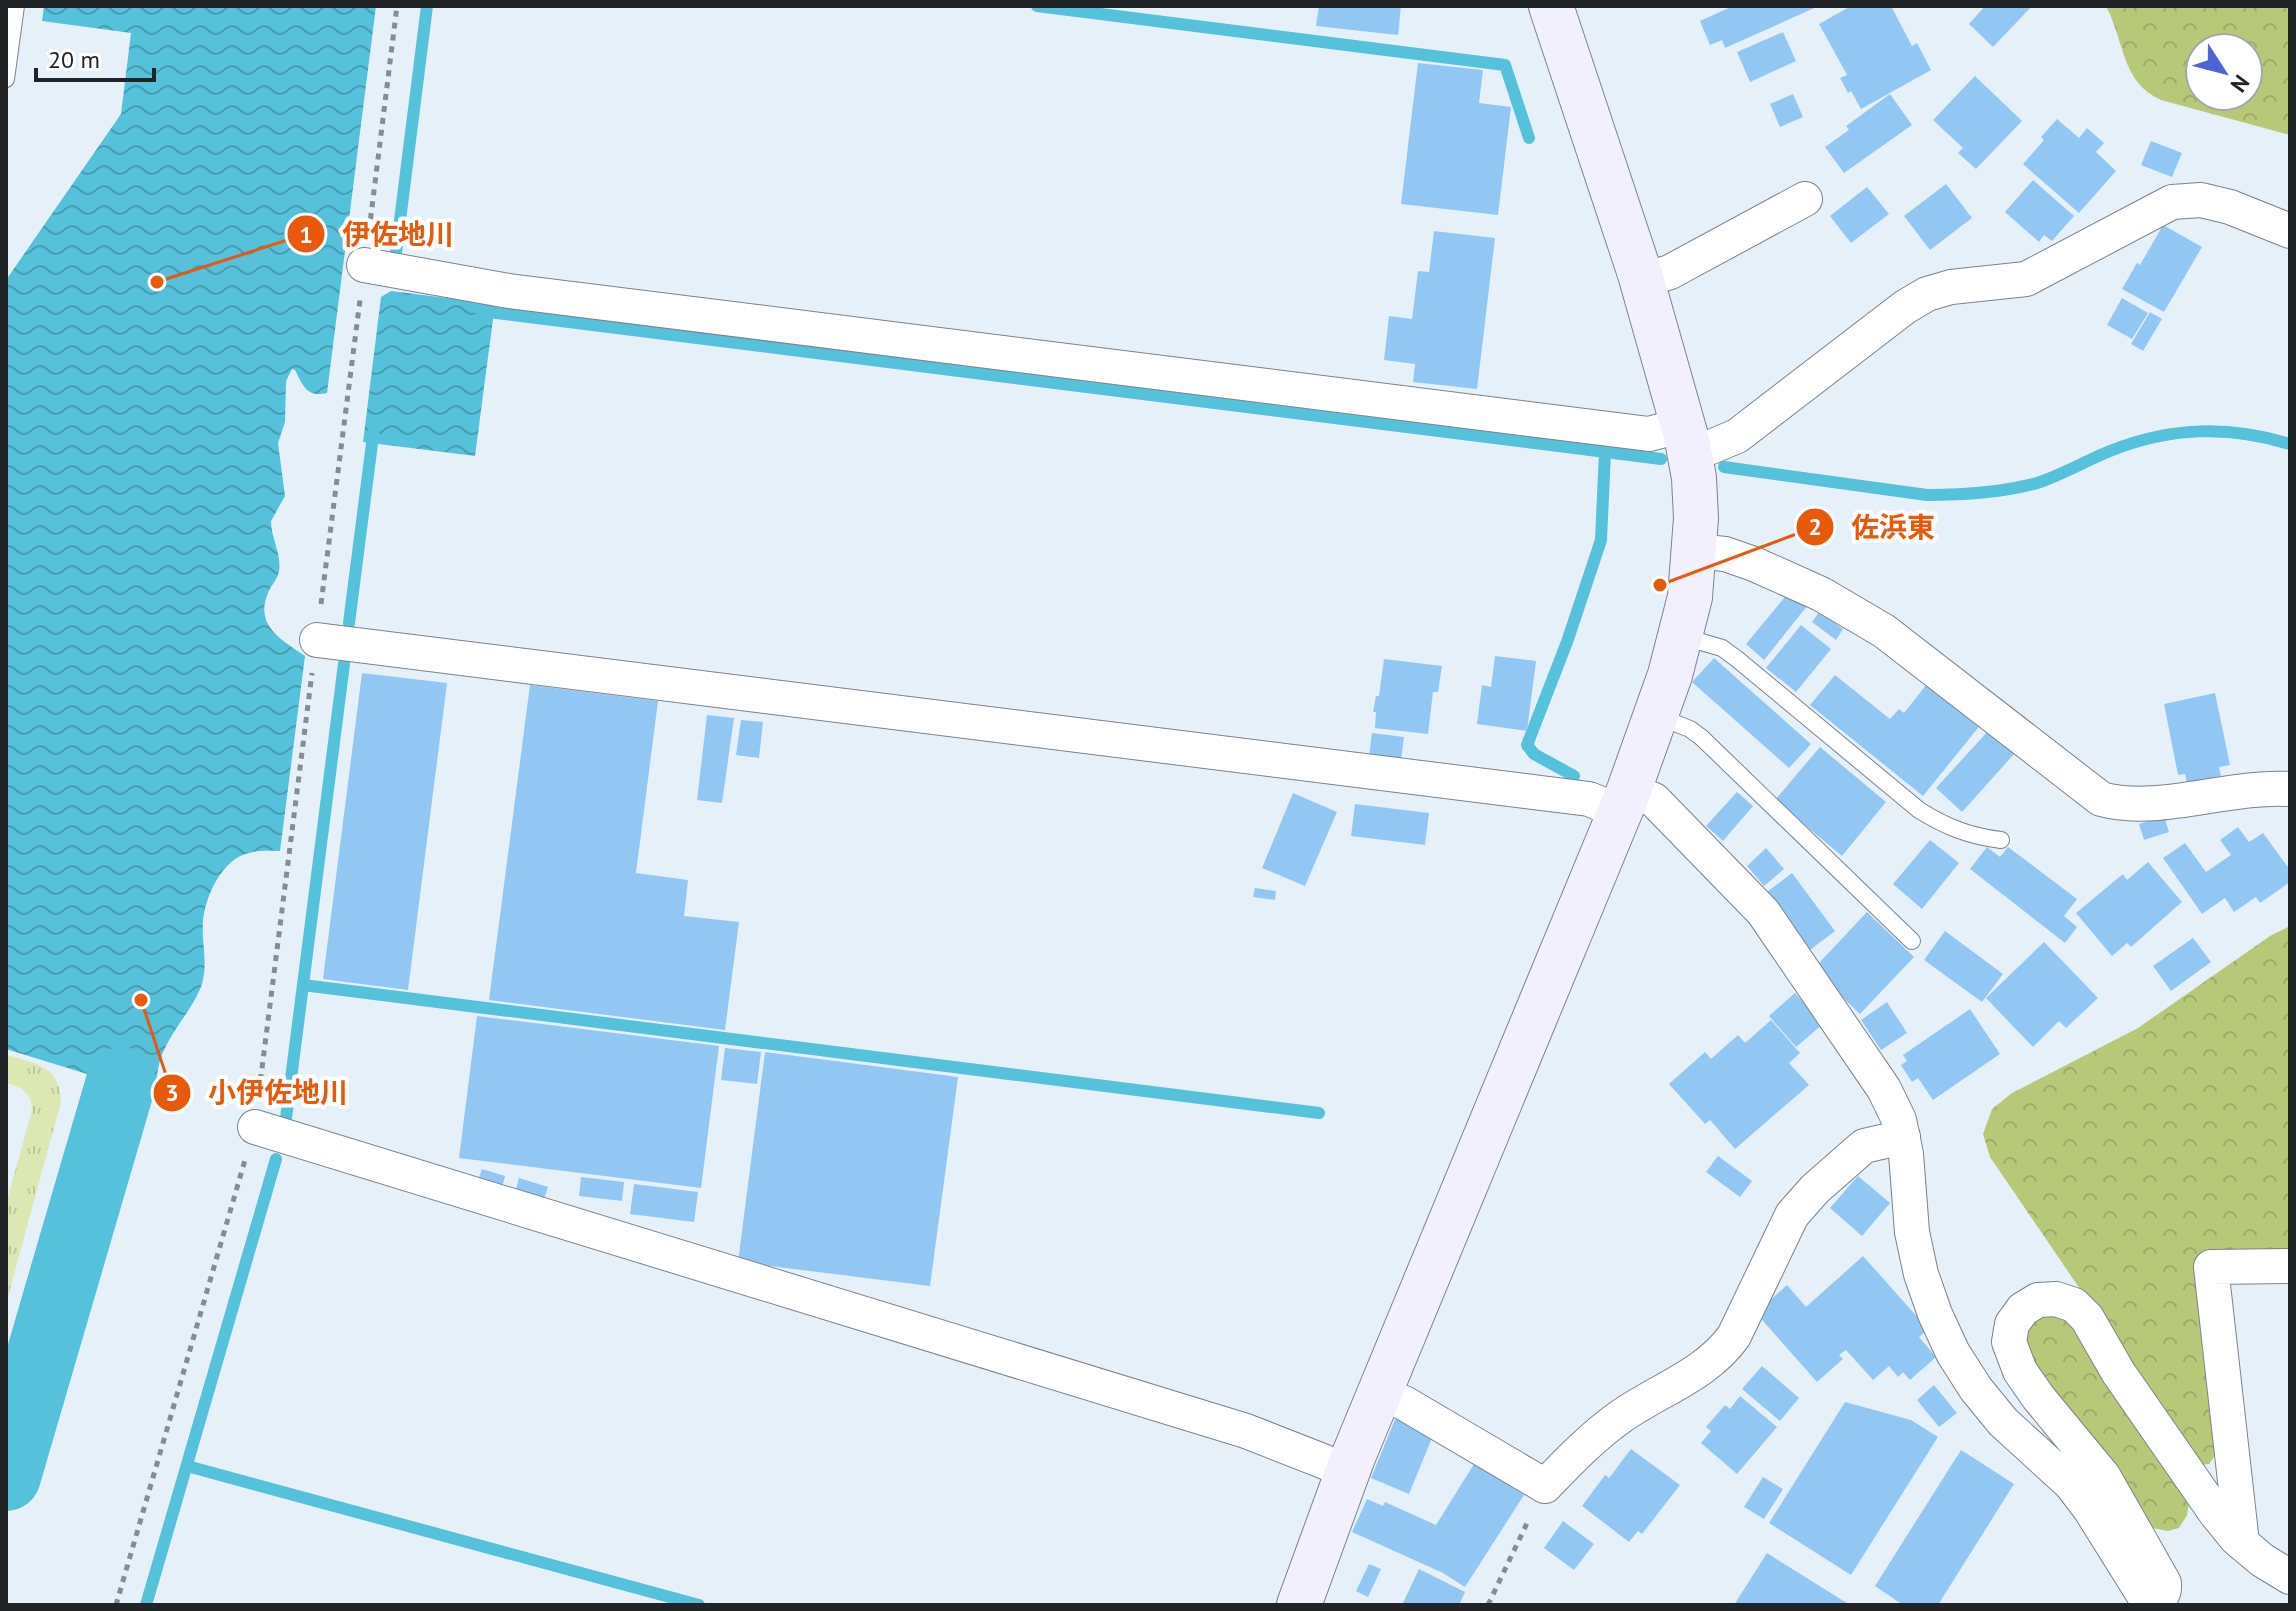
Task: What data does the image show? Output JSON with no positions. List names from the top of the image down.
{
  "places": ["伊佐地川", "佐浜東", "小伊佐地川"],
  "scale_bar": "20 m",
  "north": "bottom right"
}
